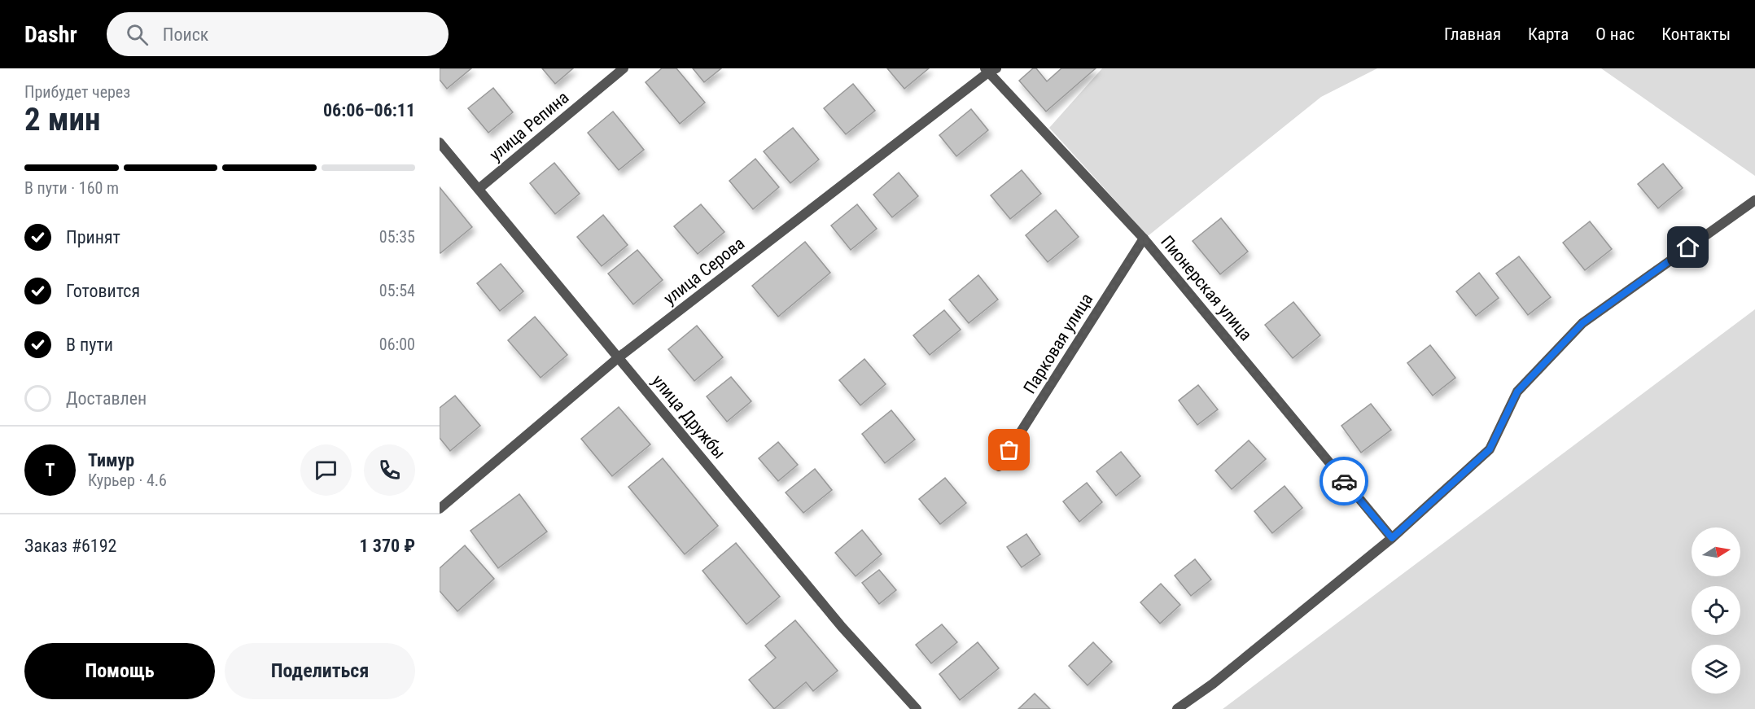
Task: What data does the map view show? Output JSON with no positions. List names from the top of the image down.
{
  "streets": {
    "street": [
      "улица Репина",
      "улица Серова",
      "Пионерская улица",
      "Парковая улица",
      "улица Дружбы"
    ]
  },
  "crossings": [
    ["улица Репина", "улица Дружбы"],
    ["улица Серова", "Пионерская улица"],
    ["улица Серова", "улица Дружбы"],
    ["Пионерская улица", "Парковая улица"]
  ],
  "north": "right",
  "page": {
    "header": "Dashr",
    "search": "Поиск",
    "nav": [
      "Главная",
      "Карта",
      "О нас",
      "Контакты"
    ],
    "heading": ["2 мин", "Прибудет через", "06:06–06:11"],
    "panel": [
      "Тимур",
      "Курьер · 4.6",
      "Заказ #6192",
      "1 370 ₽"
    ],
    "bar": "В пути · 160 m",
    "list": [
      ["Принят", "05:35"],
      ["Готовится", "05:54"],
      ["В пути", "06:00"],
      "Доставлен"
    ],
    "round": "Т",
    "buttons": ["Помощь", "Поделиться"]
  }
}
